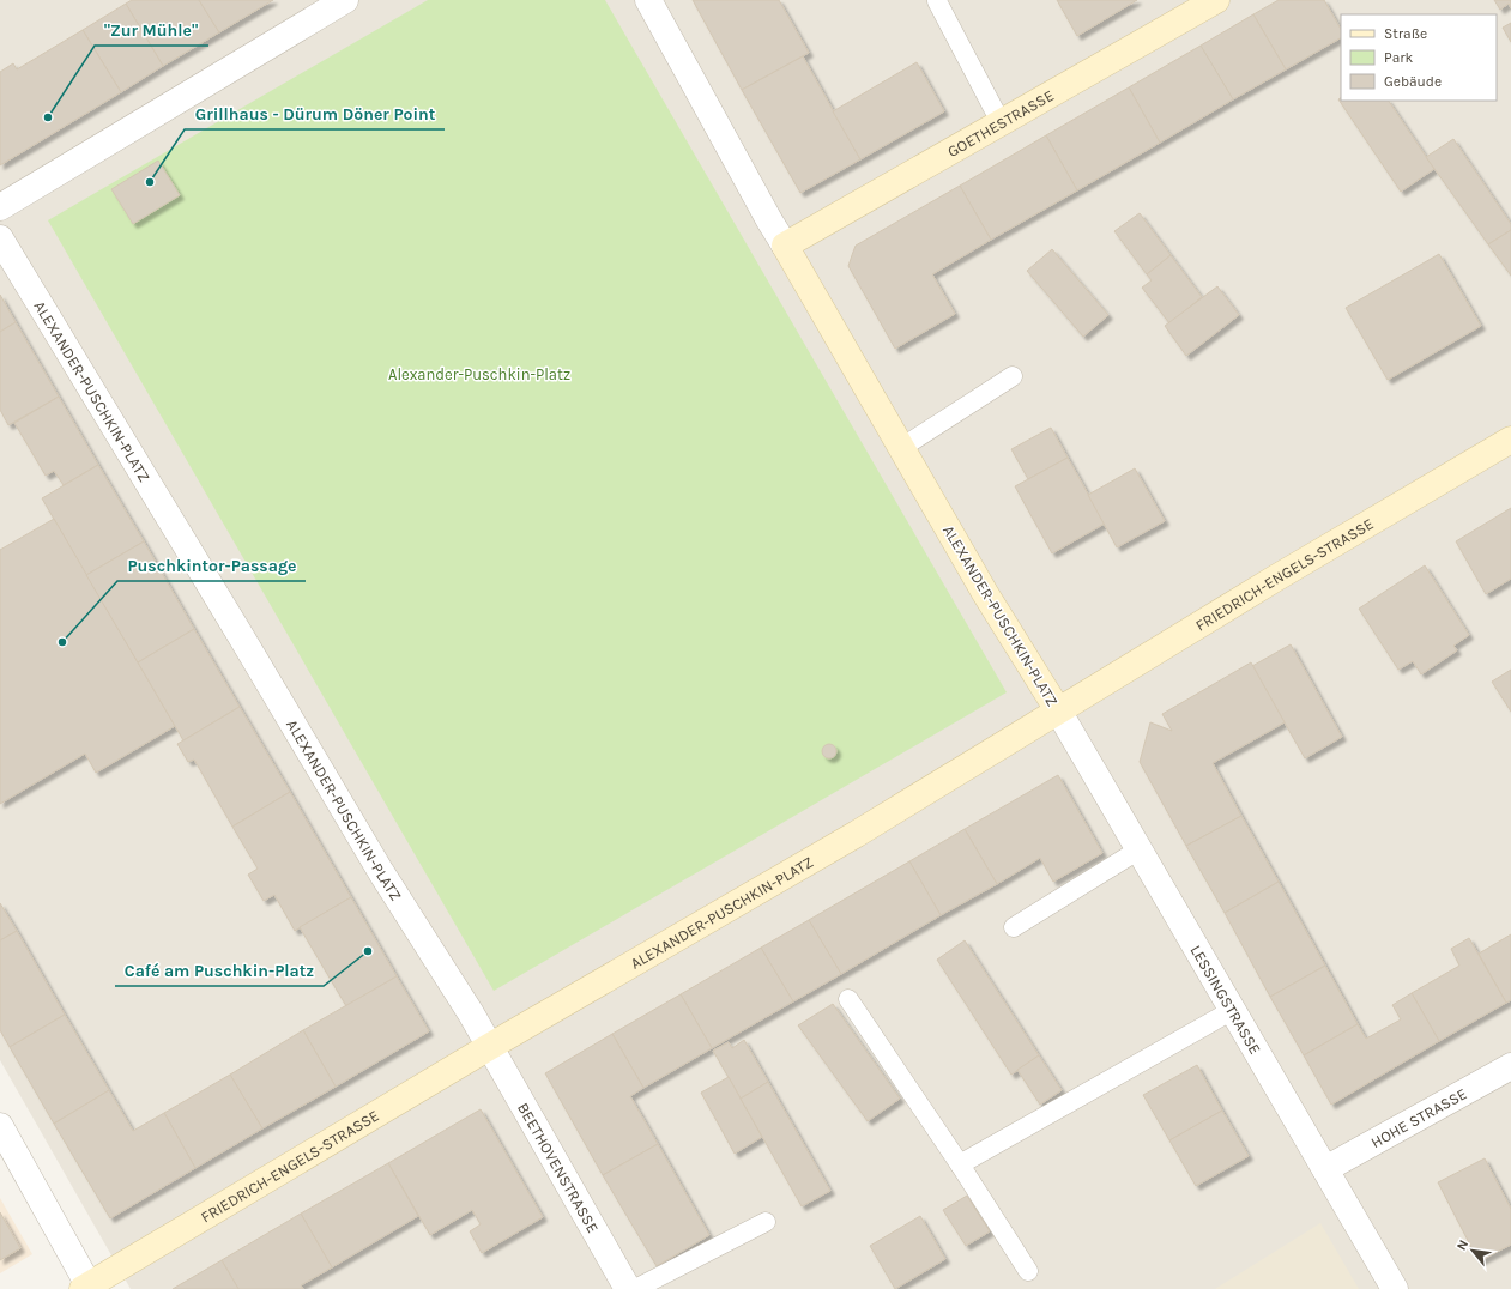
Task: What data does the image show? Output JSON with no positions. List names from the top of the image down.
{
  "streets": {
    "main road": ["GOETHESTRASSE", "ALEXANDER-PUSCHKIN-PLATZ", "FRIEDRICH-ENGELS-STRASSE"],
    "street": ["LESSINGSTRASSE", "HOHE STRASSE", "BEETHOVENSTRASSE"]
  },
  "crossings": [
    ["GOETHESTRASSE", "ALEXANDER-PUSCHKIN-PLATZ"],
    ["ALEXANDER-PUSCHKIN-PLATZ", "FRIEDRICH-ENGELS-STRASSE"],
    ["ALEXANDER-PUSCHKIN-PLATZ", "LESSINGSTRASSE"],
    ["ALEXANDER-PUSCHKIN-PLATZ", "BEETHOVENSTRASSE"],
    ["FRIEDRICH-ENGELS-STRASSE", "LESSINGSTRASSE"],
    ["FRIEDRICH-ENGELS-STRASSE", "BEETHOVENSTRASSE"],
    ["LESSINGSTRASSE", "HOHE STRASSE"]
  ],
  "parks": ["Alexander-Puschkin-Platz"],
  "places": [
    "\"Zur Mühle\"",
    "Grillhaus - Dürum Döner Point",
    "Puschkintor-Passage",
    "Café am Puschkin-Platz"
  ],
  "legend": ["Straße", "Park", "Gebäude"],
  "north": "top left"
}
